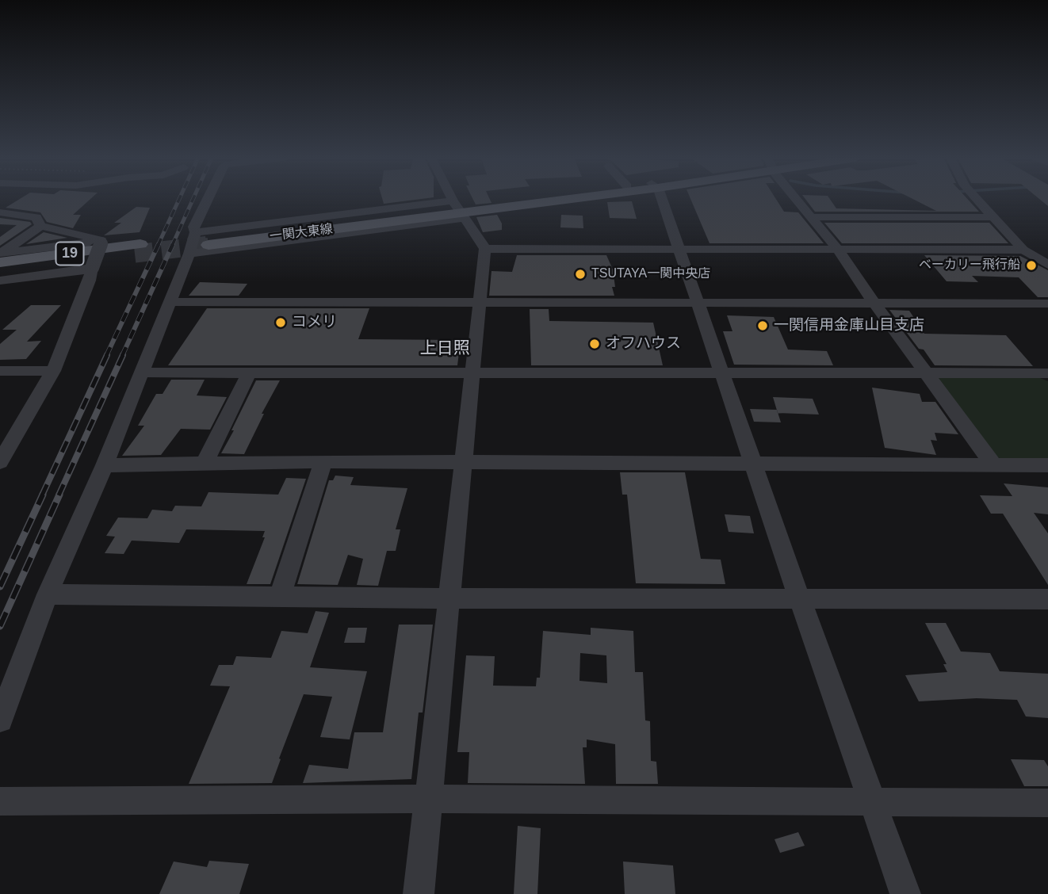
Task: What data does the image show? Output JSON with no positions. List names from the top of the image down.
{
  "streets": {
    "main road": ["一関大東線", "19"]
  },
  "districts": ["上日照"],
  "places": [
    "ベーカリー飛行船",
    "TSUTAYA一関中央店",
    "コメリ",
    "一関信用金庫山目支店",
    "オフハウス"
  ]
}
